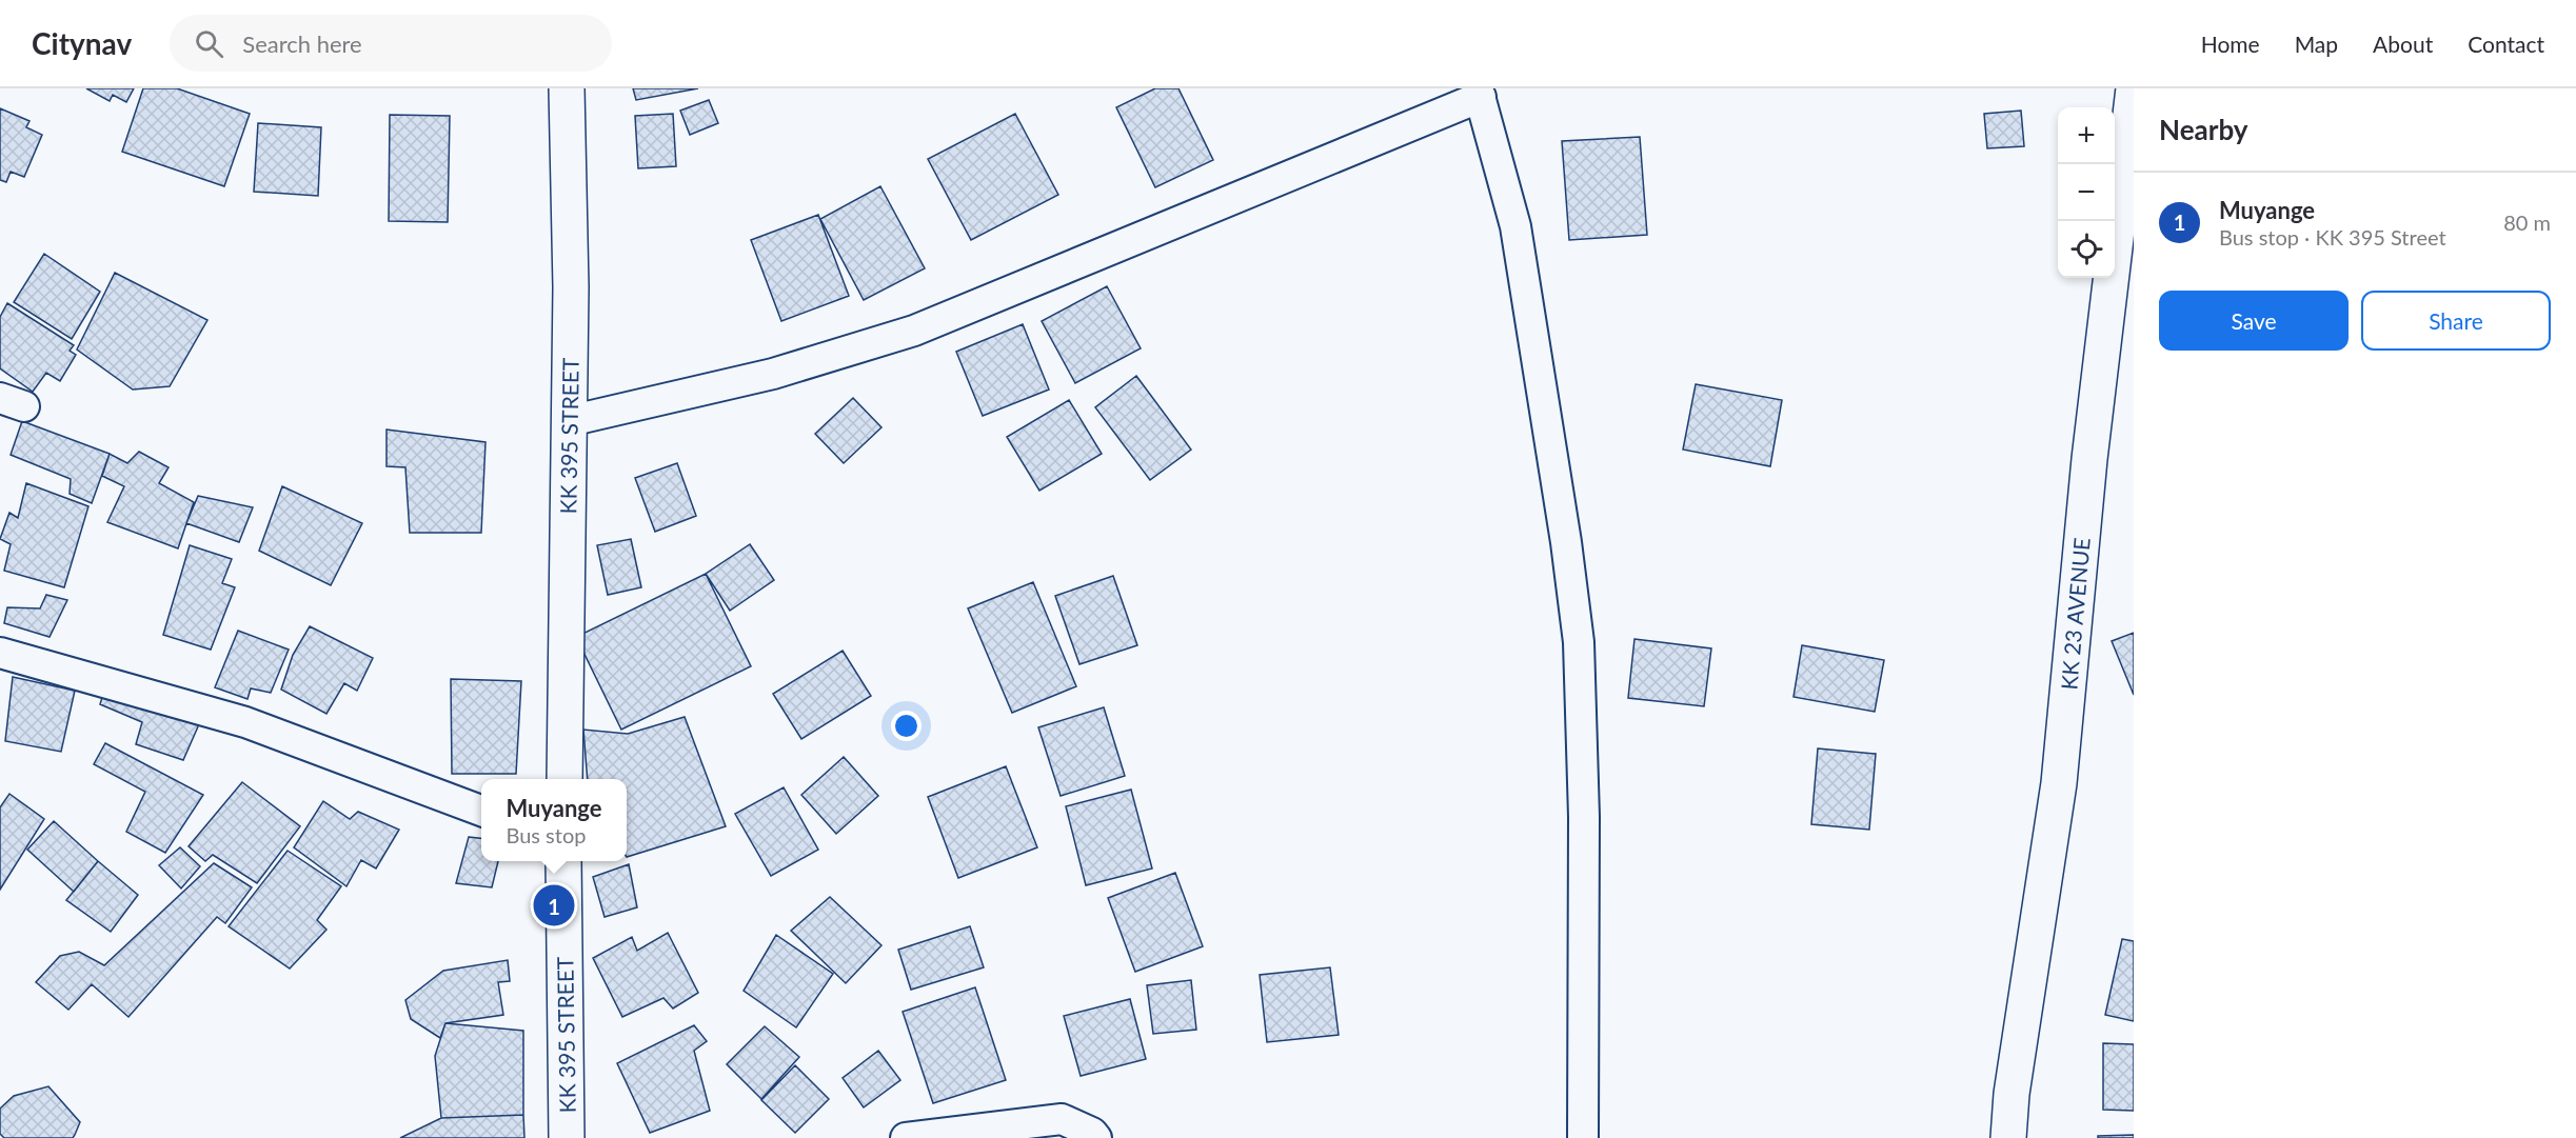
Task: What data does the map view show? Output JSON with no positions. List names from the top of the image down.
{
  "streets": {
    "main road": ["KK 395 STREET", "KK 23 AVENUE"]
  },
  "page": {
    "header": "Citynav",
    "search": "Search here",
    "nav": [
      "Home",
      "Map",
      "About",
      "Contact"
    ],
    "heading": "Nearby",
    "map_buttons": ["+", "−"],
    "list": [
      {
        "mark": "1",
        "name": "Muyange",
        "note": "Bus stop · KK 395 Street",
        "value": "80 m"
      }
    ],
    "buttons": ["Save", "Share"],
    "popup": ["Muyange", "Bus stop"],
    "pins": "1"
  }
}
